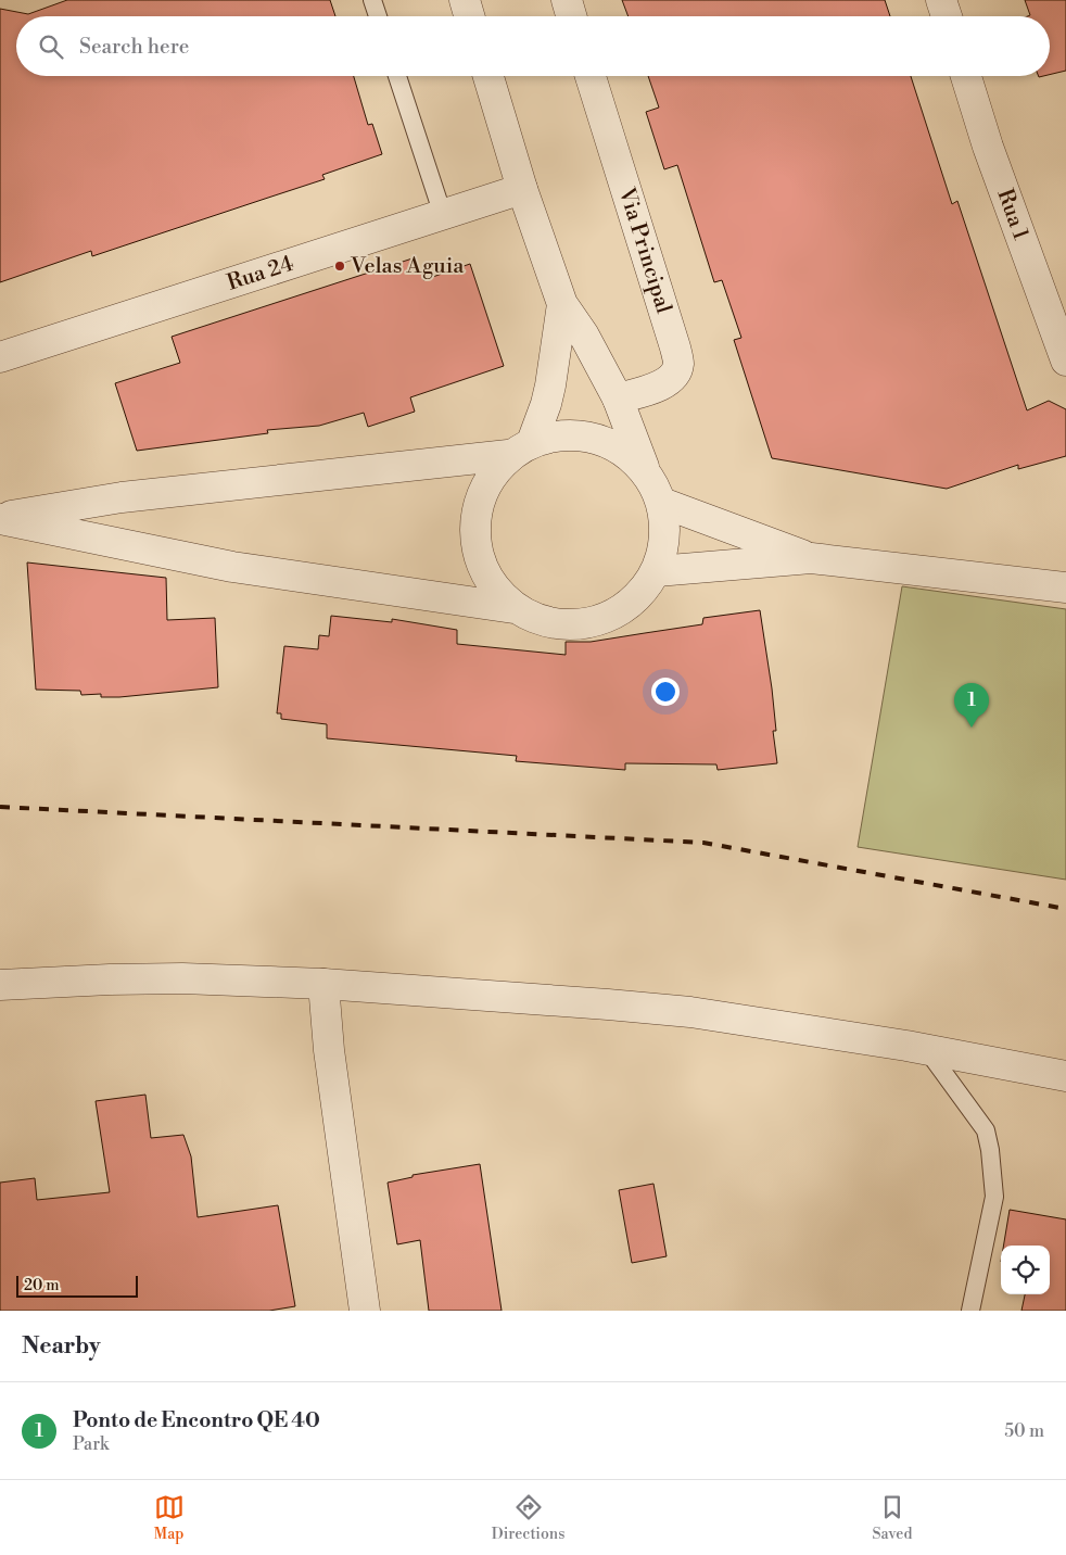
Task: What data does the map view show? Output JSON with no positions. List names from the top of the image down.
{
  "streets": {
    "street": ["Rua 1", "Via Principal", "Rua 24"]
  },
  "places": ["Velas Aguia"],
  "scale_bar": "20 m",
  "page": {
    "search": "Search here",
    "pins": "1",
    "scale": "20 m",
    "heading": "Nearby",
    "list": [
      {
        "mark": "1",
        "name": "Ponto de Encontro QE 40",
        "note": "Park",
        "value": "50 m"
      }
    ],
    "nav": ["Map", "Directions", "Saved"]
  }
}
